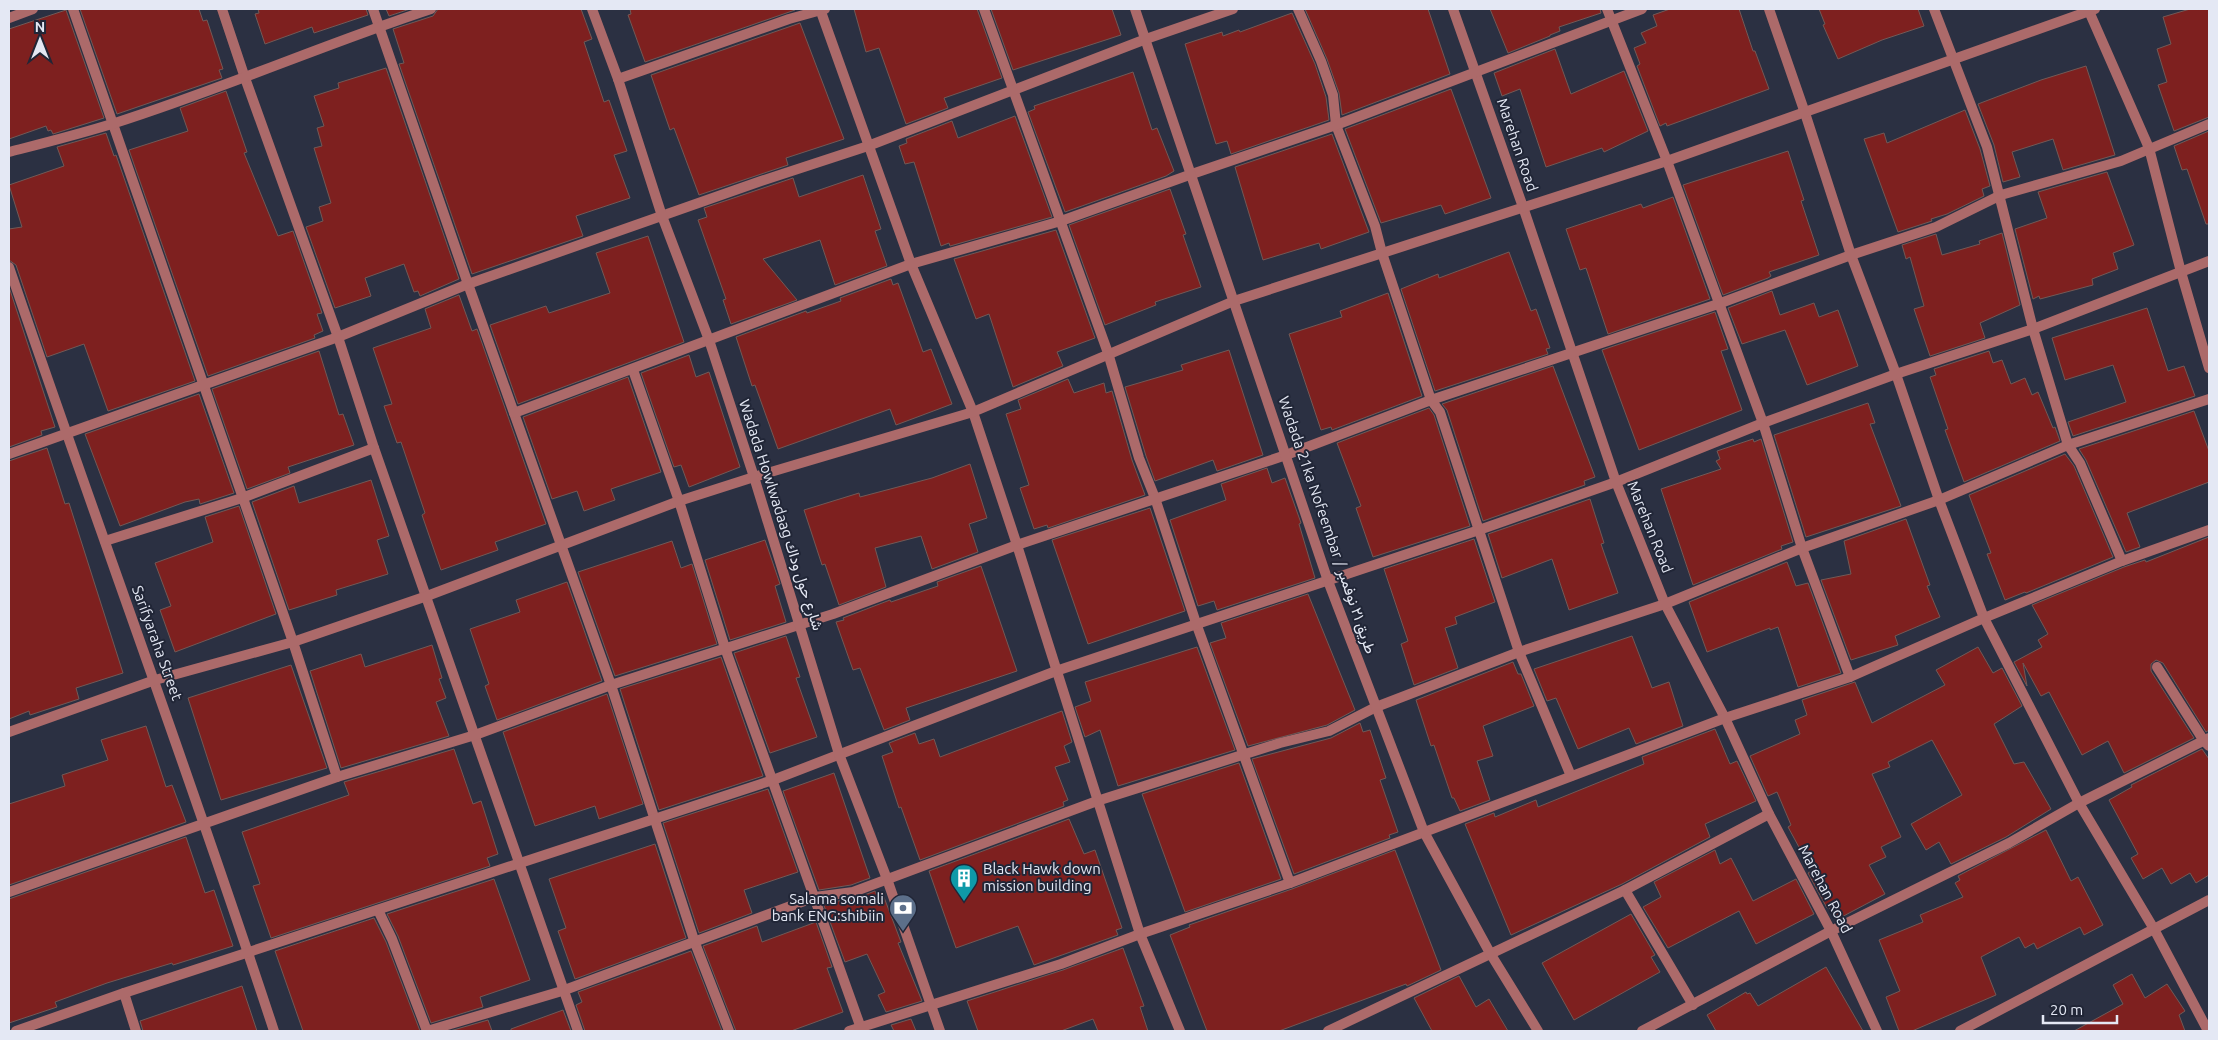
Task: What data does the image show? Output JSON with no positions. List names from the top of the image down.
{
  "streets": {
    "street": [
      "Marehan Road",
      "Wadada Howlwadaag شارع حول وداك",
      "Wadada 21ka Nofeembar / طريق ٢١ نوفمبر",
      "Sarifyaraha Street"
    ]
  },
  "places": {
    "building": ["Black Hawk down mission building"],
    "bank": ["Salama somali bank ENG:shibiin"]
  },
  "scale_bar": "20 m",
  "north": "top"
}
